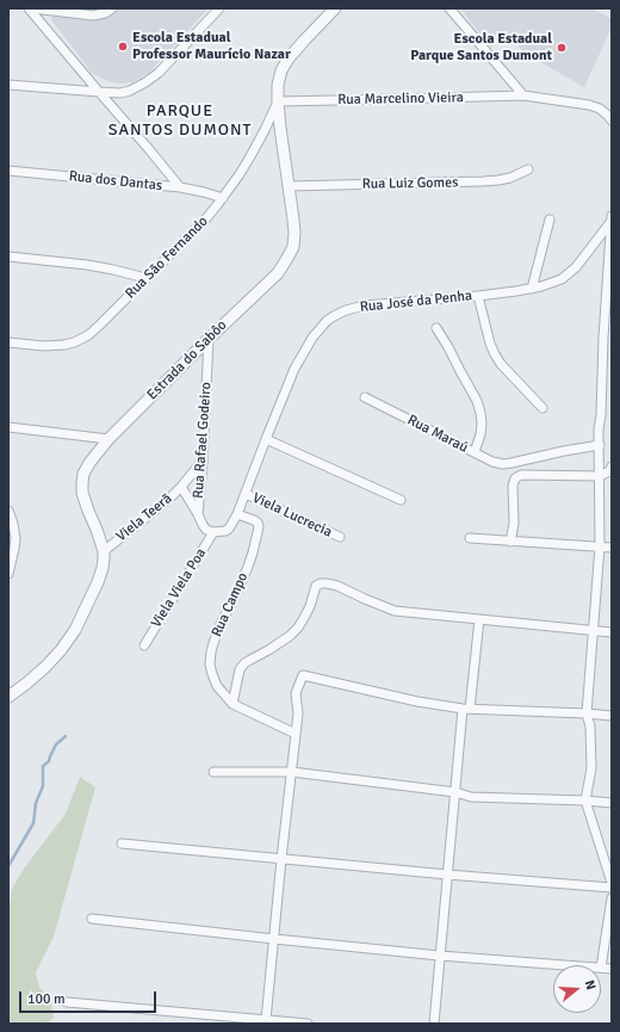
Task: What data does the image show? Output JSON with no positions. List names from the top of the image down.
{
  "streets": {
    "street": [
      "Rua Marcelino Vieira",
      "Rua dos Dantas",
      "Rua Luiz Gomes",
      "Rua São Fernando",
      "Rua José da Penha",
      "Estrada do Sabôo",
      "Rua Maraú",
      "Rua Rafael Godeiro",
      "Viela Lucrecia",
      "Viela Teerã",
      "Viela Viela Poa",
      "Rua Campo"
    ]
  },
  "crossings": [
    ["Rua Marcelino Vieira", "Rua São Fernando"],
    ["Rua Marcelino Vieira", "Estrada do Sabôo"],
    ["Rua dos Dantas", "Rua São Fernando"],
    ["Rua Luiz Gomes", "Estrada do Sabôo"],
    ["Rua São Fernando", "Estrada do Sabôo"],
    ["Rua José da Penha", "Viela Lucrecia"],
    ["Rua José da Penha", "Viela Viela Poa"],
    ["Rua José da Penha", "Rua Campo"],
    ["Estrada do Sabôo", "Rua Rafael Godeiro"],
    ["Estrada do Sabôo", "Viela Teerã"],
    ["Rua Rafael Godeiro", "Viela Teerã"]
  ],
  "districts": ["PARQUE SANTOS DUMONT"],
  "places": ["Escola Estadual Professor Maurício Nazar", "Escola Estadual Parque Santos Dumont"],
  "scale_bar": "100 m",
  "north": "right"
}
